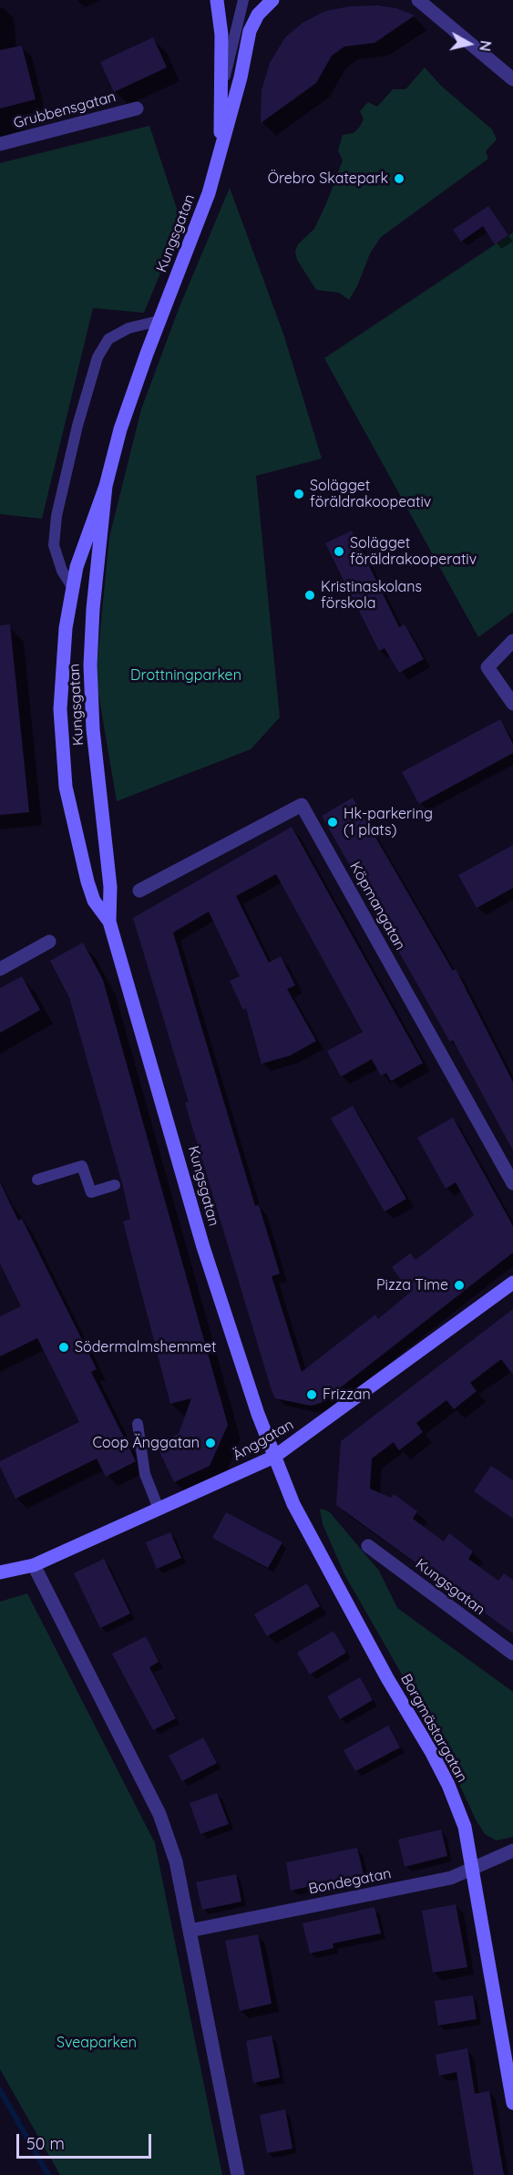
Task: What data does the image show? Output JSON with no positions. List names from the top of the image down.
{
  "streets": {
    "main road": ["Kungsgatan", "Änggatan", "Borgmästargatan"],
    "street": ["Grubbensgatan", "Köpmangatan", "Bondegatan"]
  },
  "crossings": [
    ["Kungsgatan", "Änggatan"],
    ["Kungsgatan", "Borgmästargatan"],
    ["Änggatan", "Borgmästargatan"],
    ["Borgmästargatan", "Bondegatan"]
  ],
  "parks": ["Drottningparken", "Sveaparken"],
  "places": [
    "Örebro Skatepark",
    "Solägget föräldrakoopeativ",
    "Solägget föräldrakooperativ",
    "Kristinaskolans förskola",
    "Hk-parkering (1 plats)",
    "Pizza Time",
    "Södermalmshemmet",
    "Frizzan",
    "Coop Änggatan"
  ],
  "scale_bar": "50 m",
  "north": "right"
}
